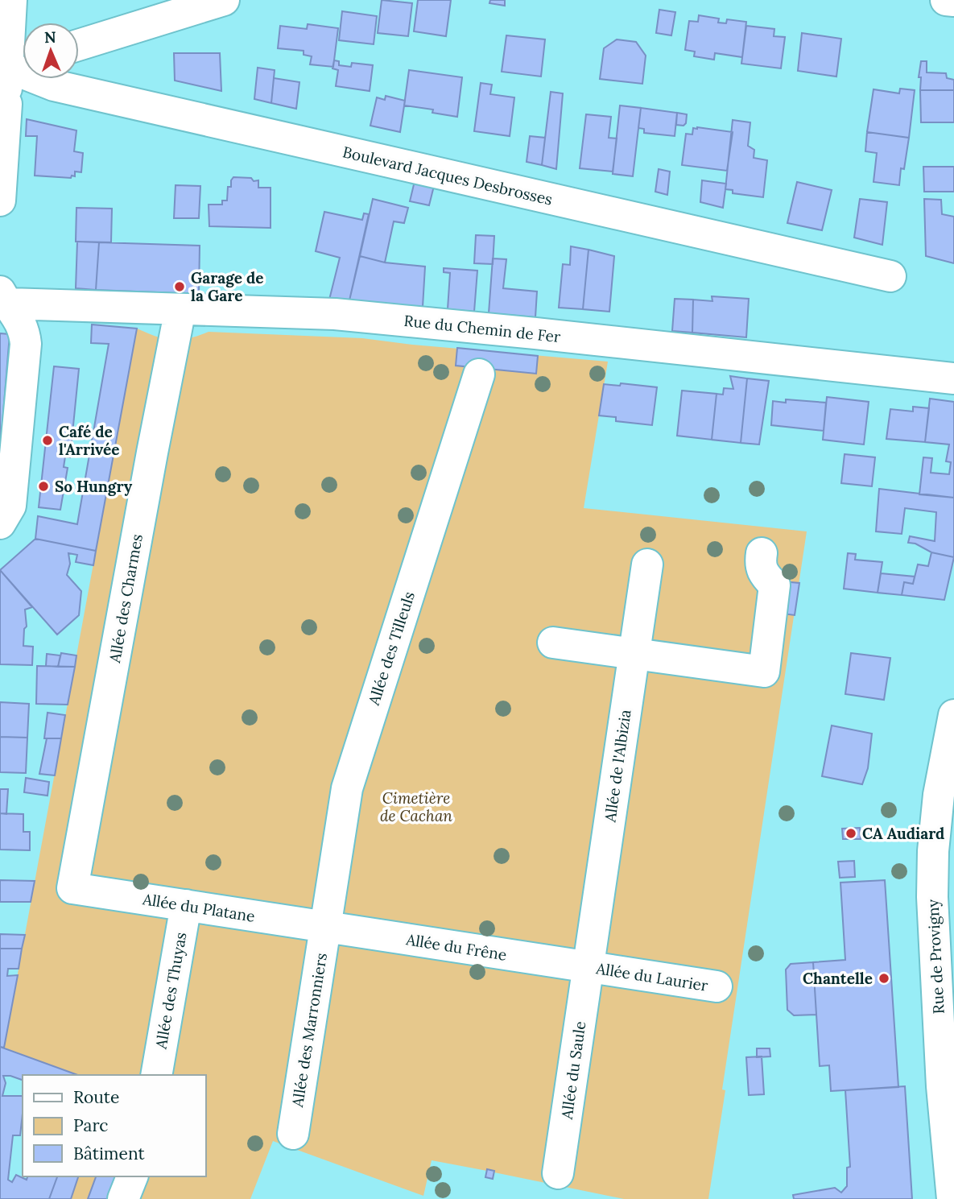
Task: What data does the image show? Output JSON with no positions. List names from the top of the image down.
{
  "streets": {
    "street": [
      "Boulevard Jacques Desbrosses",
      "Rue du Chemin de Fer",
      "Allée des Charmes",
      "Allée des Tilleuls",
      "Allée de l'Albizia",
      "Allée du Platane",
      "Allée du Frêne",
      "Rue de Provigny",
      "Allée du Laurier",
      "Allée des Thuyas",
      "Allée des Marronniers",
      "Allée du Saule"
    ]
  },
  "crossings": [
    ["Rue du Chemin de Fer", "Allée des Charmes"],
    ["Allée des Charmes", "Allée du Platane"],
    ["Allée des Tilleuls", "Allée du Platane"],
    ["Allée des Tilleuls", "Allée du Frêne"],
    ["Allée des Tilleuls", "Allée des Marronniers"],
    ["Allée de l'Albizia", "Allée du Frêne"],
    ["Allée de l'Albizia", "Allée du Laurier"],
    ["Allée de l'Albizia", "Allée du Saule"],
    ["Allée du Platane", "Allée du Frêne"],
    ["Allée du Platane", "Allée des Thuyas"],
    ["Allée du Platane", "Allée des Marronniers"],
    ["Allée du Frêne", "Allée du Laurier"],
    ["Allée du Frêne", "Allée des Marronniers"],
    ["Allée du Frêne", "Allée du Saule"],
    ["Allée du Laurier", "Allée du Saule"]
  ],
  "parks": ["Cimetière de Cachan"],
  "places": [
    "Garage de la Gare",
    "Café de l'Arrivée",
    "So Hungry",
    "CA Audiard",
    "Chantelle"
  ],
  "legend": ["Route", "Parc", "Bâtiment"],
  "north": "top"
}
